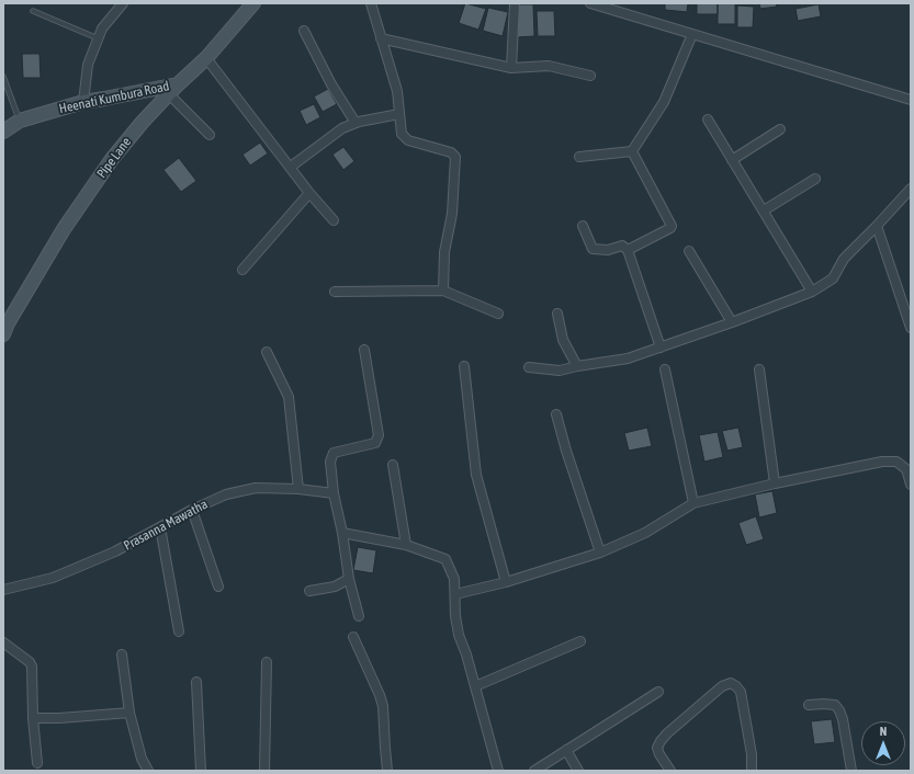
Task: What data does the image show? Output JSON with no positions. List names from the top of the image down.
{
  "streets": {
    "street": ["Heenati Kumbura Road", "Pipe Lane", "Prasanna Mawatha"]
  },
  "crossings": [
    ["Heenati Kumbura Road", "Pipe Lane"]
  ],
  "north": "top"
}
